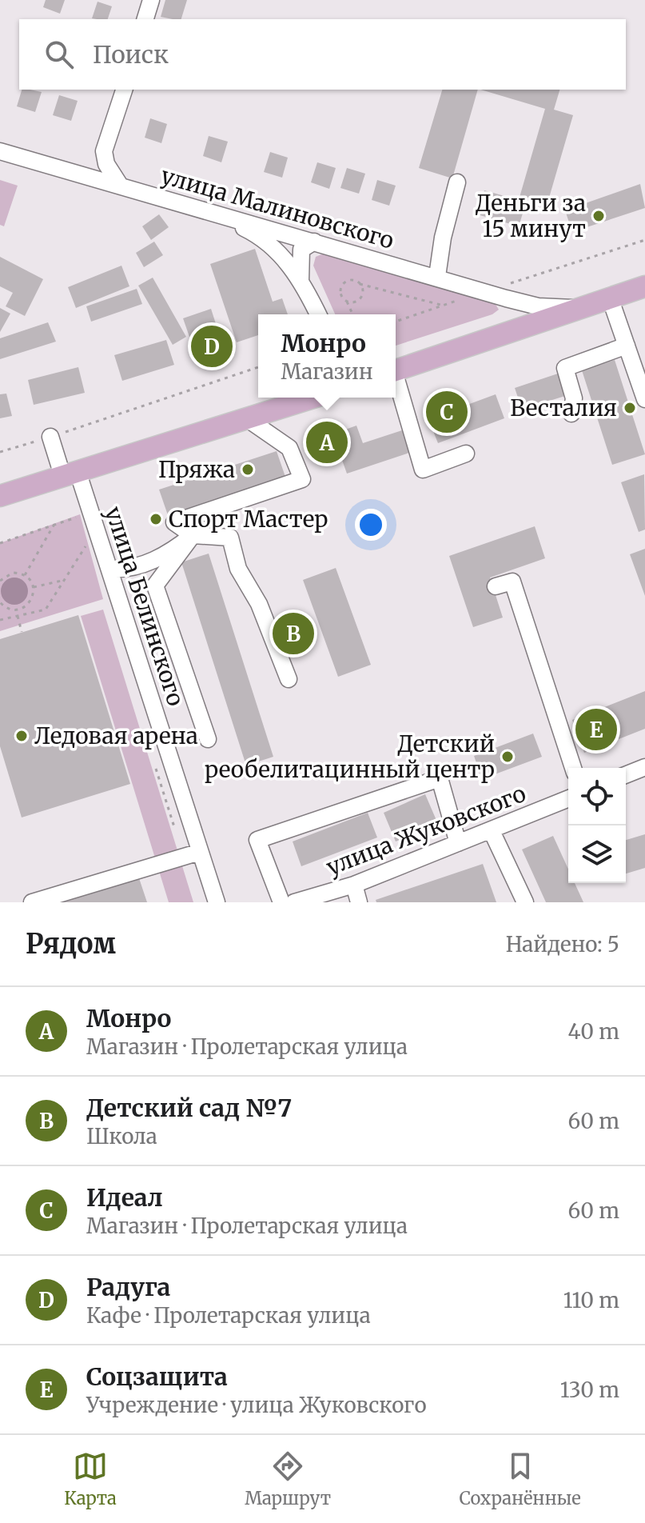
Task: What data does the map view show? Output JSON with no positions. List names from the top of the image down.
{
  "streets": {
    "street": ["улица Малиновского", "улица Белинского", "улица Жуковского"]
  },
  "places": [
    "Деньги за 15 минут",
    "Весталия",
    "Пряжа",
    "Спорт Мастер",
    "Ледовая арена",
    "Детский реобелитацинный центр"
  ],
  "page": {
    "search": "Поиск",
    "popup": ["Монро", "Магазин"],
    "pins": [
      "D",
      "C",
      "A",
      "B",
      "E"
    ],
    "heading": ["Рядом", "Найдено: 5"],
    "list": [
      {
        "mark": "A",
        "name": "Монро",
        "note": "Магазин · Пролетарская улица",
        "value": "40 m"
      },
      {
        "mark": "B",
        "name": "Детский сад №7",
        "note": "Школа",
        "value": "60 m"
      },
      {
        "mark": "C",
        "name": "Идеал",
        "note": "Магазин · Пролетарская улица",
        "value": "60 m"
      },
      {
        "mark": "D",
        "name": "Радуга",
        "note": "Кафе · Пролетарская улица",
        "value": "110 m"
      },
      {
        "mark": "E",
        "name": "Соцзащита",
        "note": "Учреждение · улица Жуковского",
        "value": "130 m"
      }
    ],
    "nav": ["Карта", "Маршрут", "Сохранённые"]
  }
}
